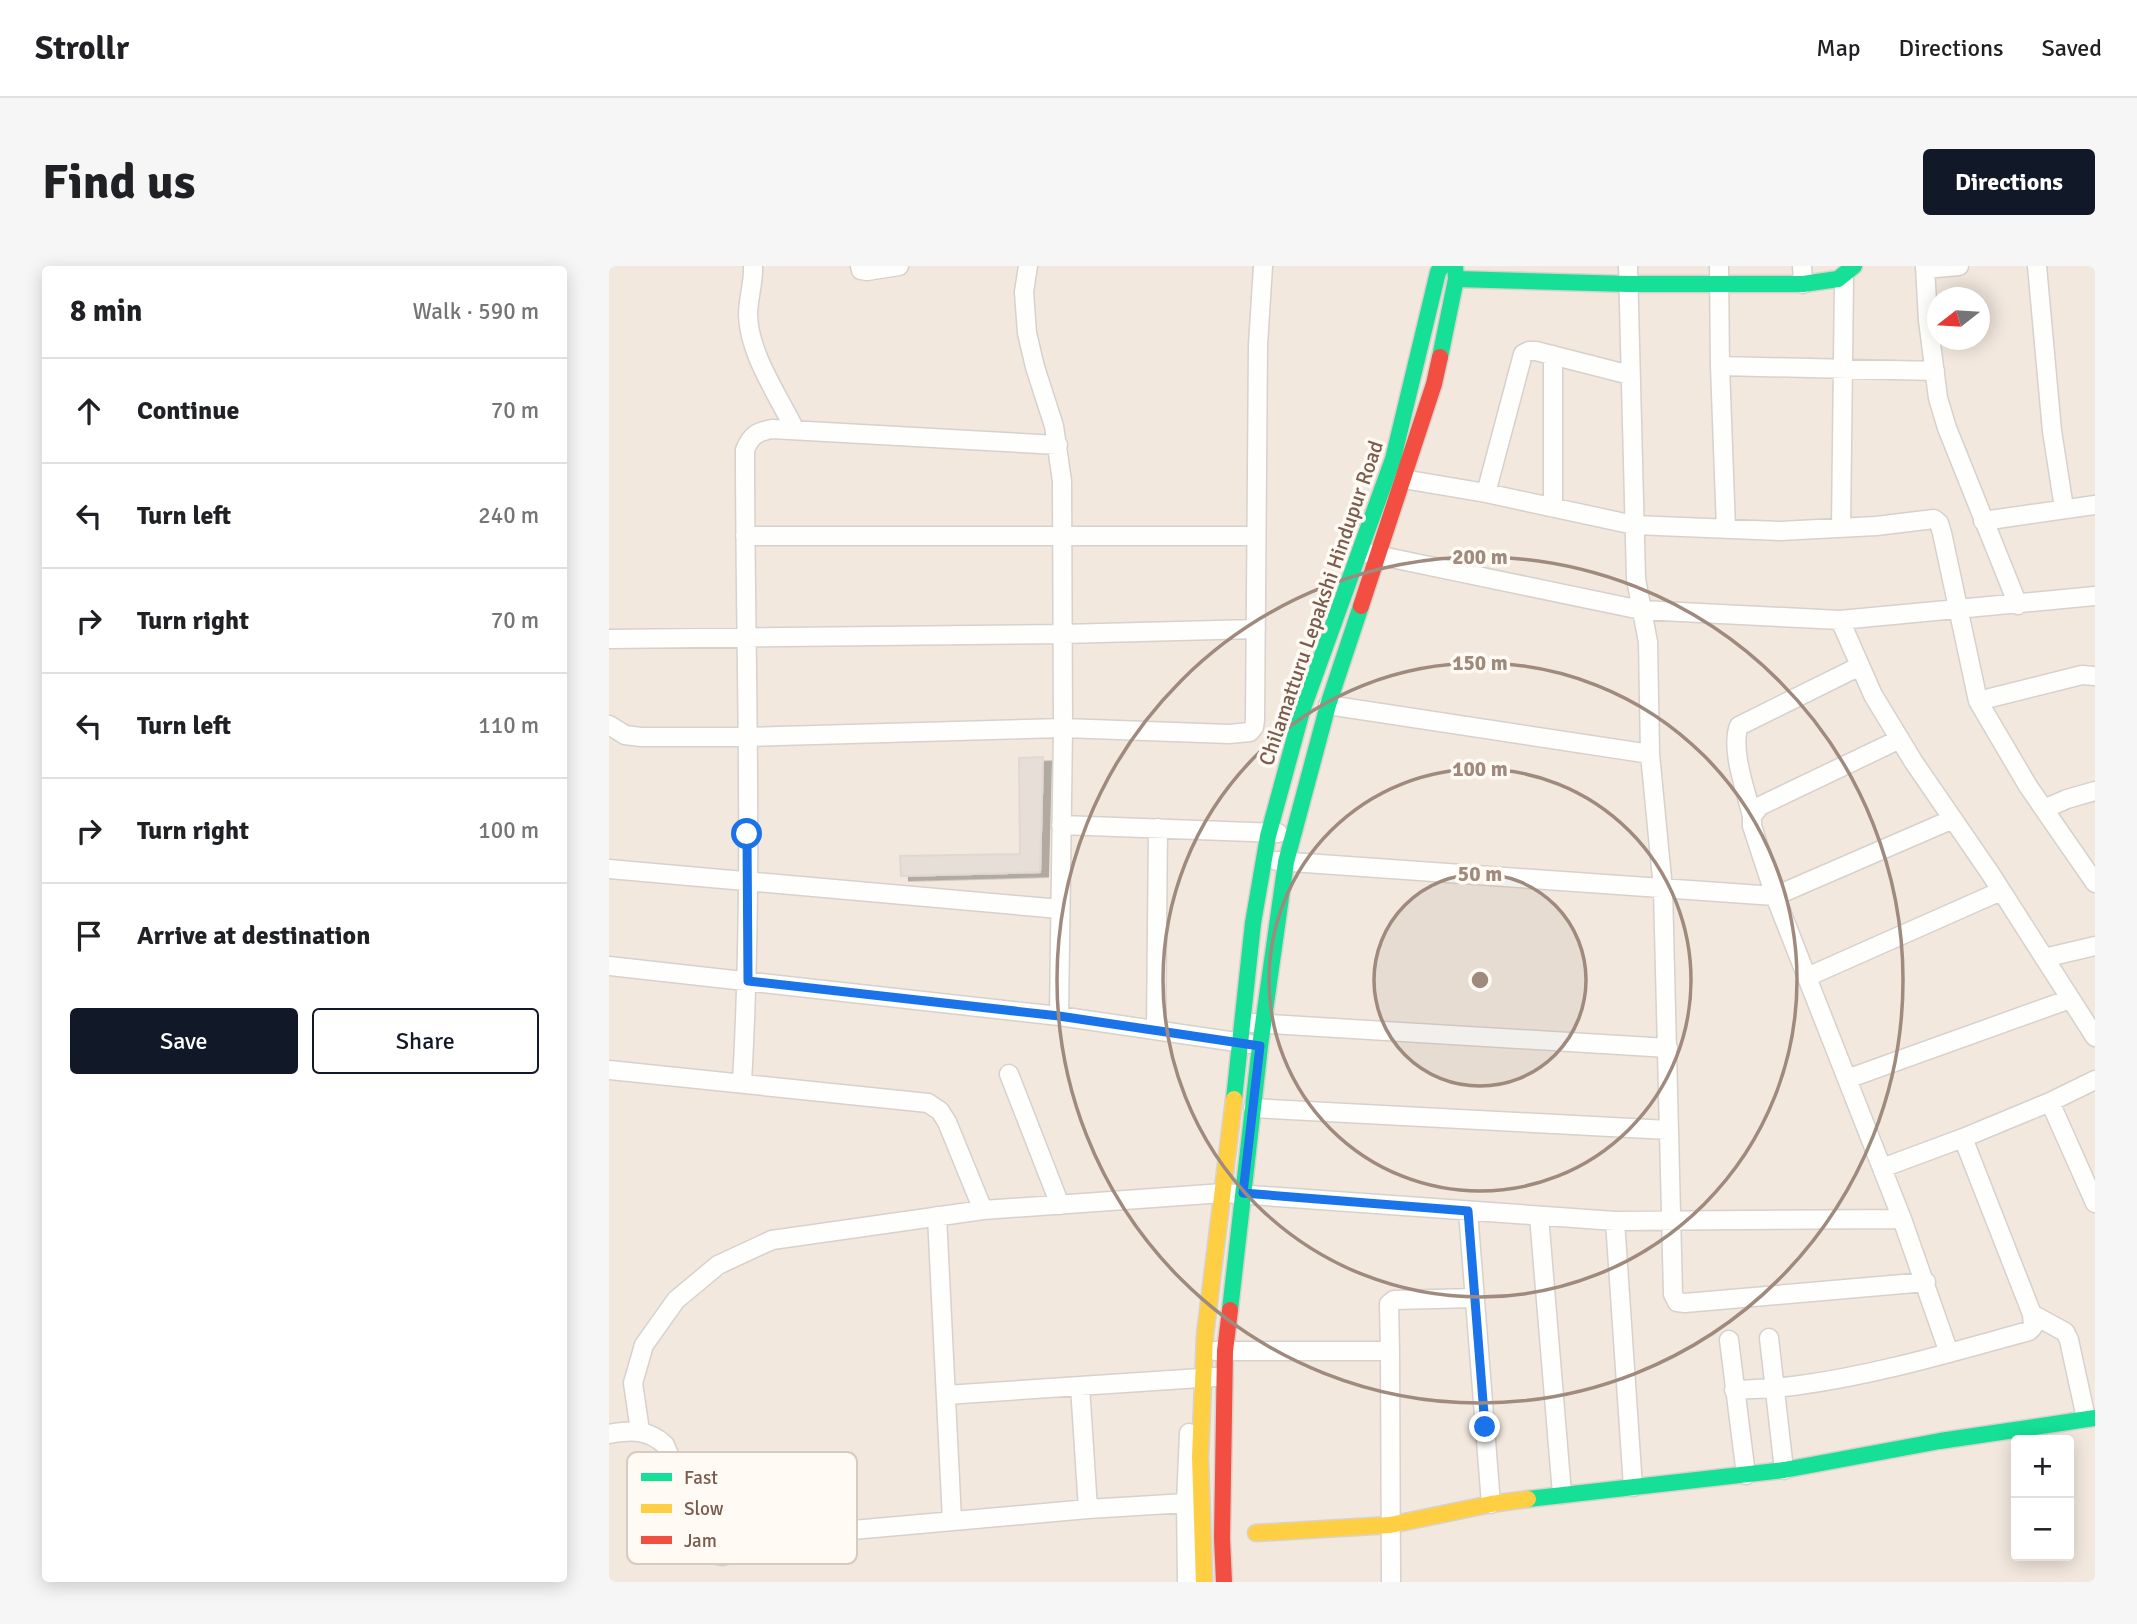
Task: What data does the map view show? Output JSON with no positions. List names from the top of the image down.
{
  "streets": {
    "street": ["Chilamatturu Lepakshi Hindupur Road"]
  },
  "legend": ["Fast", "Slow", "Jam"],
  "north": "left",
  "page": {
    "header": "Strollr",
    "nav": ["Map", "Directions", "Saved"],
    "buttons": [
      "Directions",
      ["Save", "Share"]
    ],
    "title": "Find us",
    "heading": ["8 min", "Walk · 590 m"],
    "list": [
      ["Continue", "70 m"],
      ["Turn left", "240 m"],
      ["Turn right", "70 m"],
      ["Turn left", "110 m"],
      ["Turn right", "100 m"],
      "Arrive at destination"
    ],
    "map_buttons": ["+", "−"]
  },
  "rings": [
    "200 m",
    "150 m",
    "100 m",
    "50 m"
  ]
}
